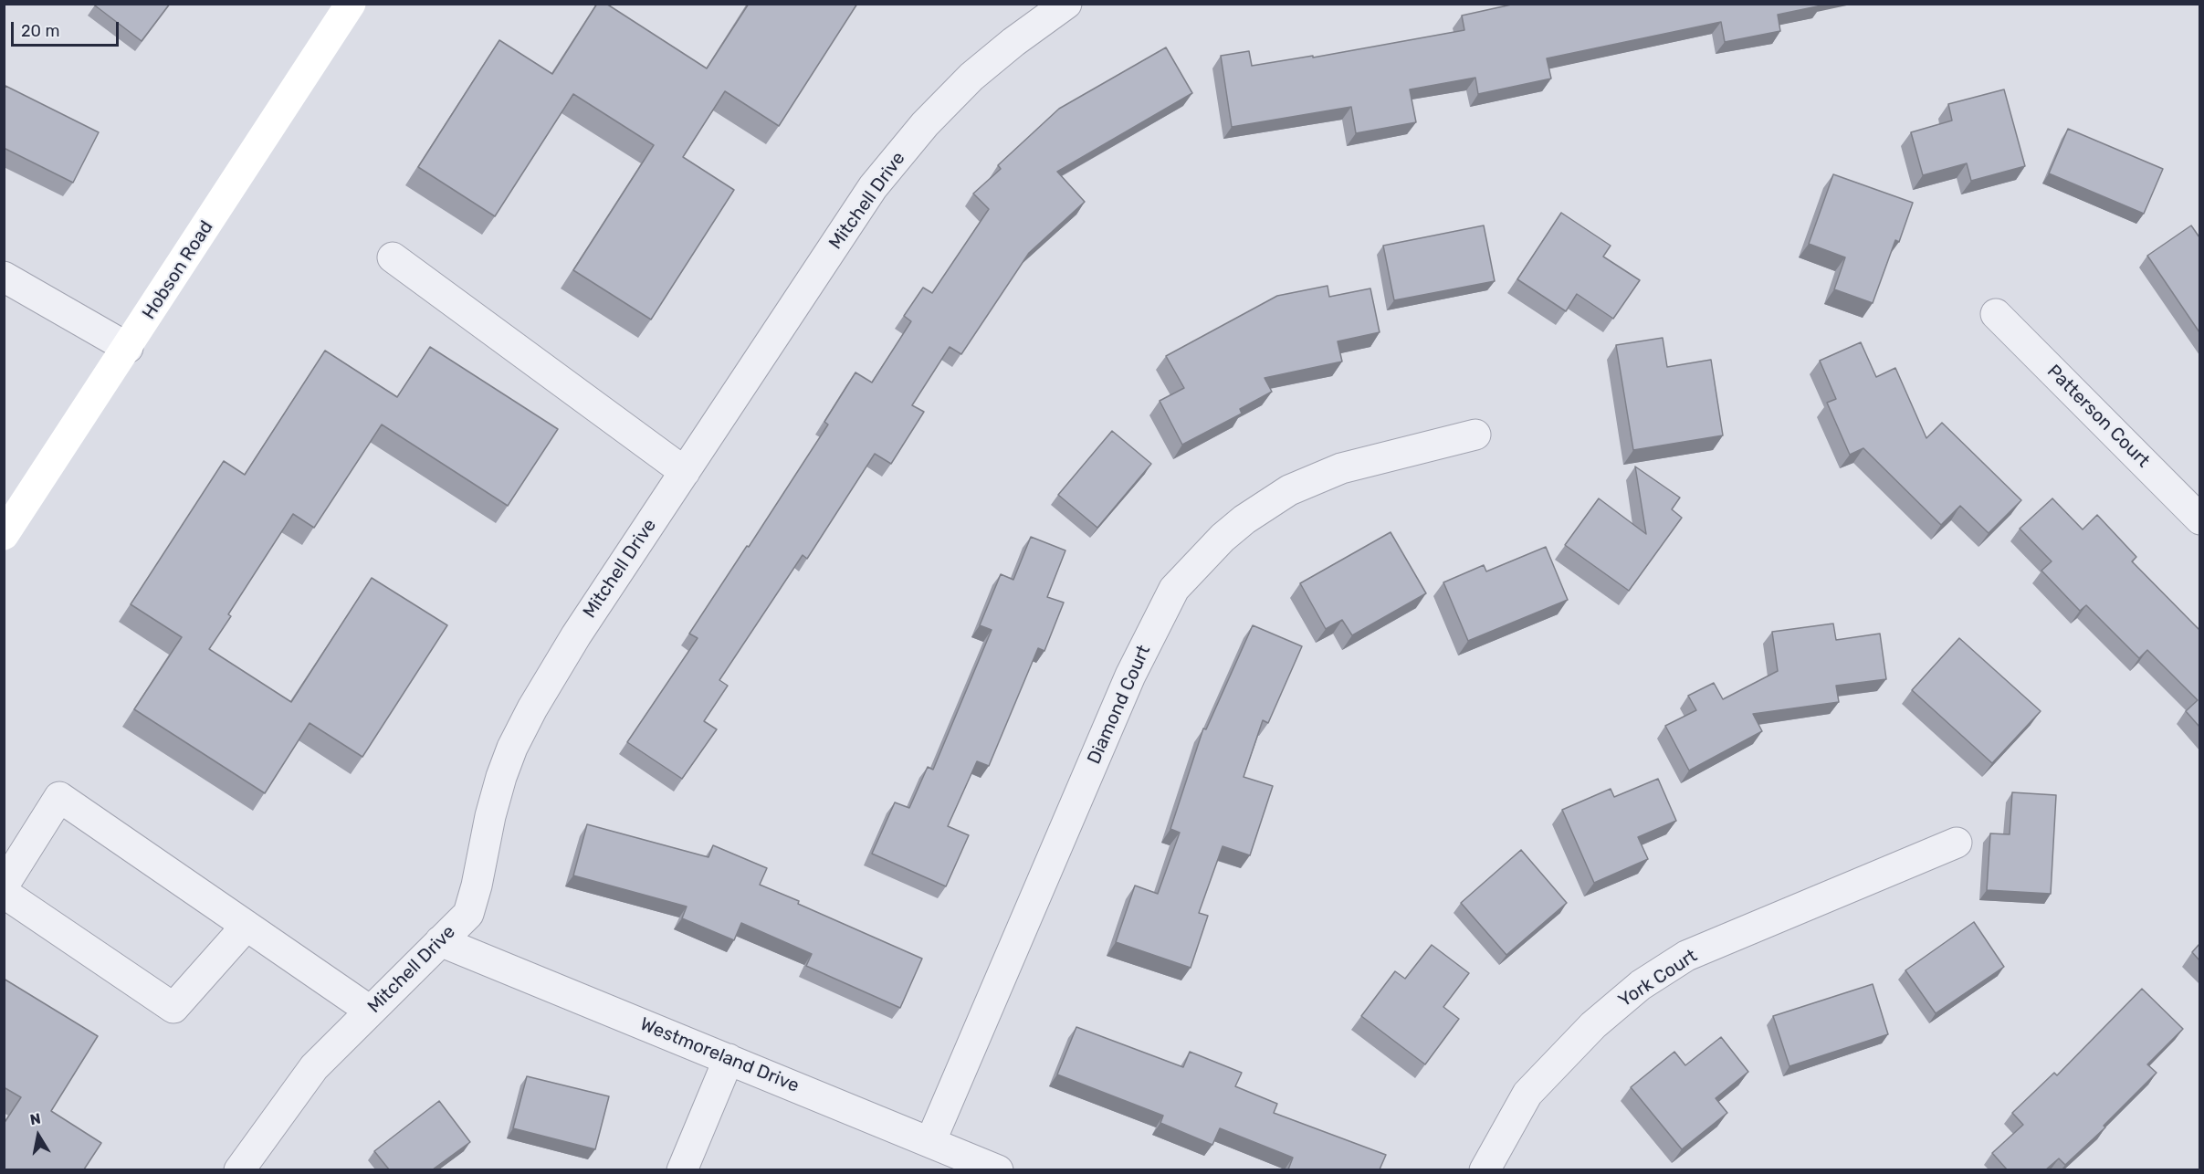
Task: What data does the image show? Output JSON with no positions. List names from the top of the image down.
{
  "streets": {
    "main road": ["Hobson Road"],
    "street": [
      "Mitchell Drive",
      "Patterson Court",
      "Diamond Court",
      "York Court",
      "Westmoreland Drive"
    ]
  },
  "crossings": [
    ["Mitchell Drive", "Westmoreland Drive"],
    ["Diamond Court", "Westmoreland Drive"]
  ],
  "scale_bar": "20 m",
  "north": "top"
}
